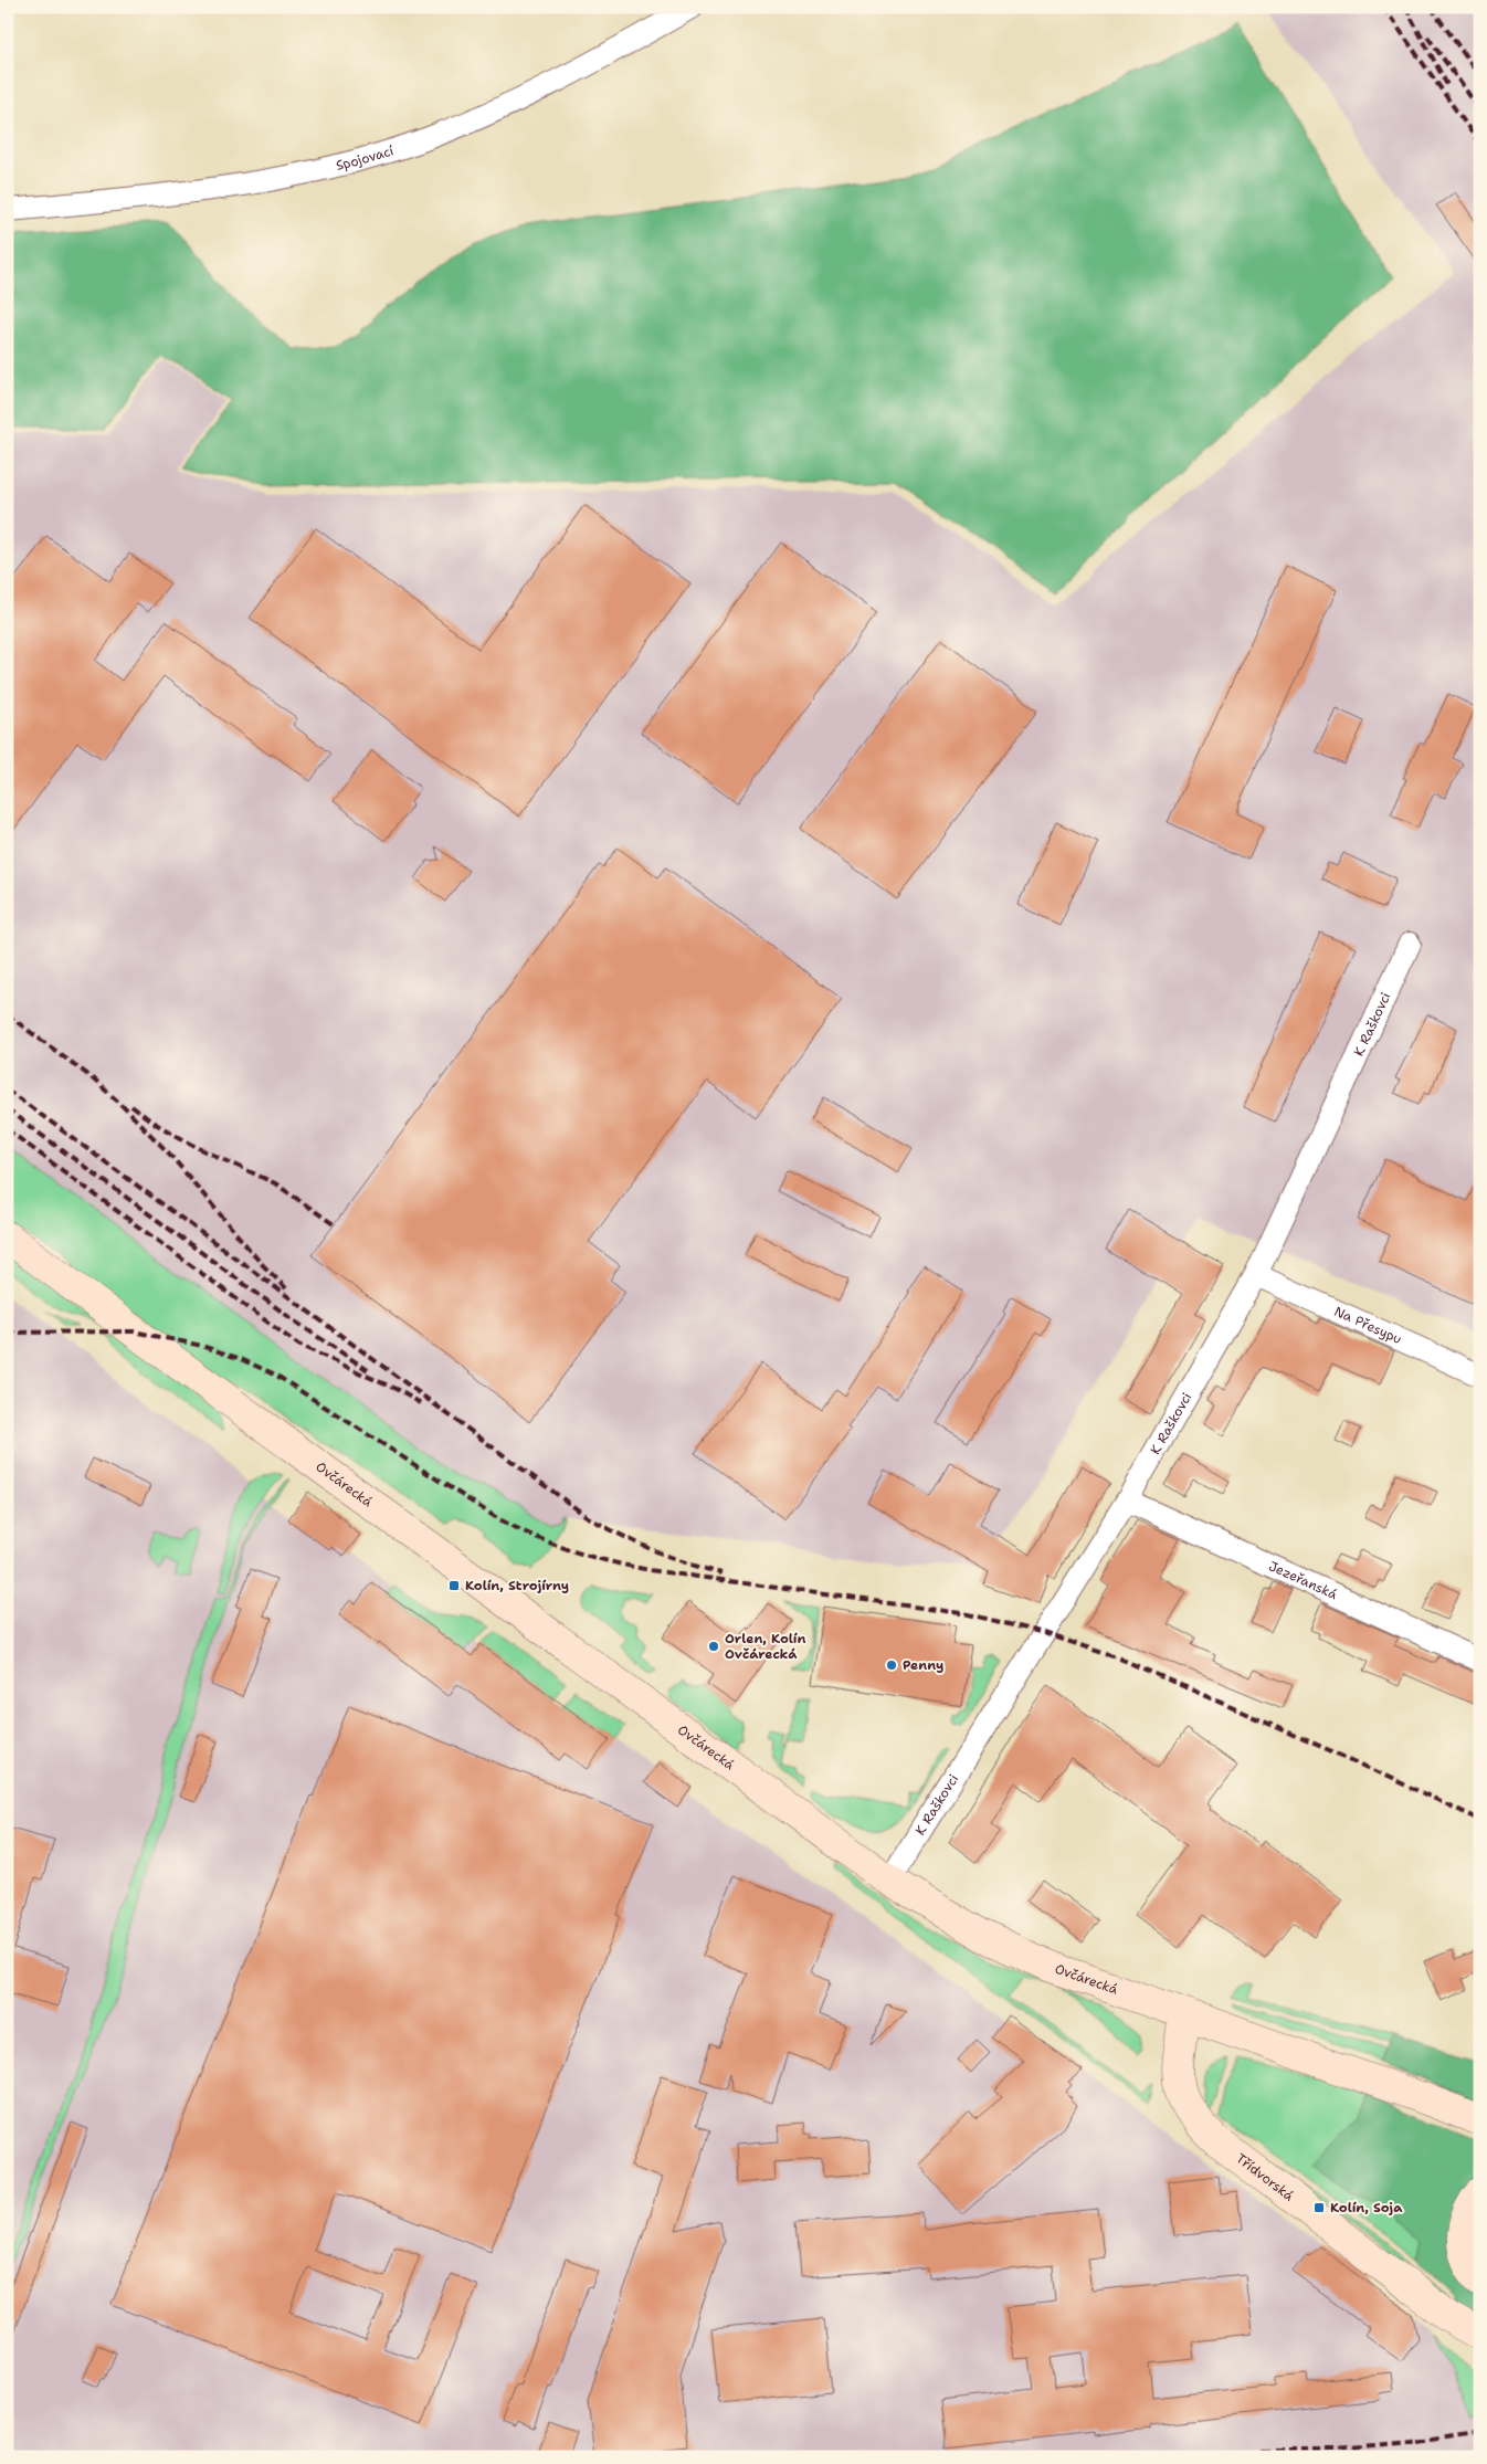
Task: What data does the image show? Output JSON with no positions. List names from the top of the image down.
{
  "streets": {
    "main road": ["Ovčárecká", "Třídvorská"],
    "street": [
      "Spojovací",
      "K Raškovci",
      "Na Přesypu",
      "Jezeřanská"
    ]
  },
  "crossings": [
    ["K Raškovci", "Na Přesypu"],
    ["K Raškovci", "Ovčárecká"],
    ["K Raškovci", "Jezeřanská"],
    ["Ovčárecká", "Třídvorská"]
  ],
  "places": {
    "transit": ["Kolín, Strojírny", "Kolín, Soja"],
    "other": ["Orlen, Kolín Ovčárecká", "Penny"]
  }
}
